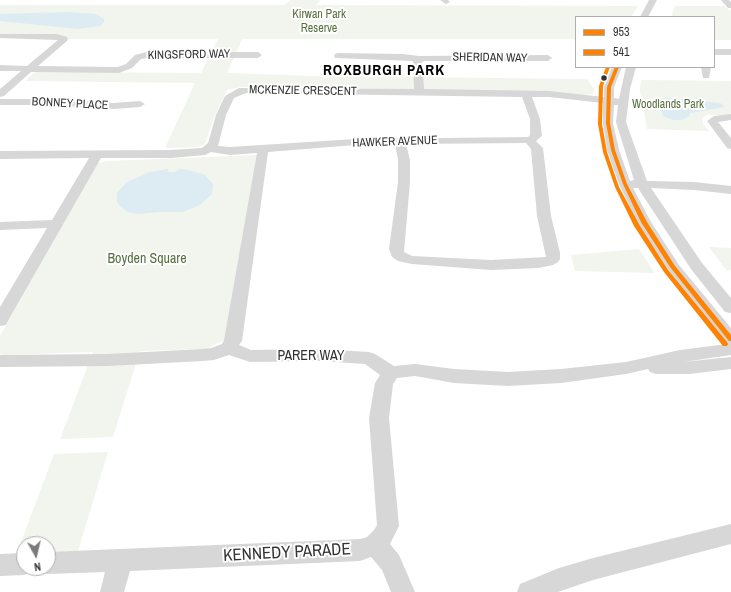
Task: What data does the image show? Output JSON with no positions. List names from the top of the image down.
{
  "streets": {
    "street": [
      "KINGSFORD WAY",
      "SHERIDAN WAY",
      "MCKENZIE CRESCENT",
      "BONNEY PLACE",
      "HAWKER AVENUE",
      "PARER WAY",
      "KENNEDY PARADE"
    ]
  },
  "crossings": [
    ["MCKENZIE CRESCENT", "HAWKER AVENUE"]
  ],
  "districts": ["ROXBURGH PARK"],
  "parks": ["Kirwan Park Reserve", "Woodlands Park", "Boyden Square"],
  "lines": ["transit line 953", "transit line 541"],
  "legend": ["953", "541"],
  "north": "bottom"
}
